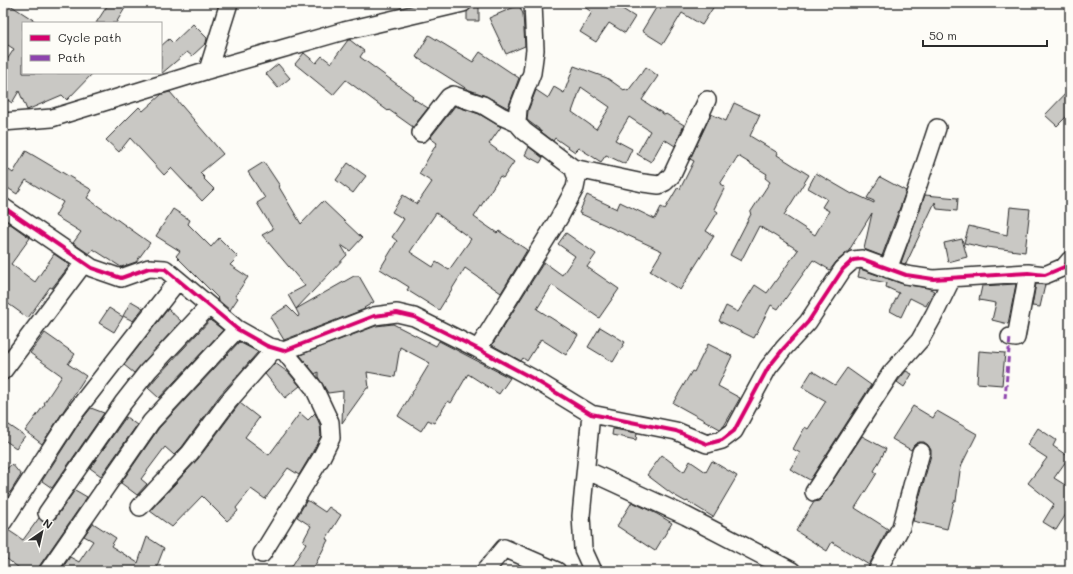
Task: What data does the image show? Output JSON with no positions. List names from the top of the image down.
{
  "legend": ["Cycle path", "Path"],
  "scale_bar": "50 m",
  "north": "top right"
}
